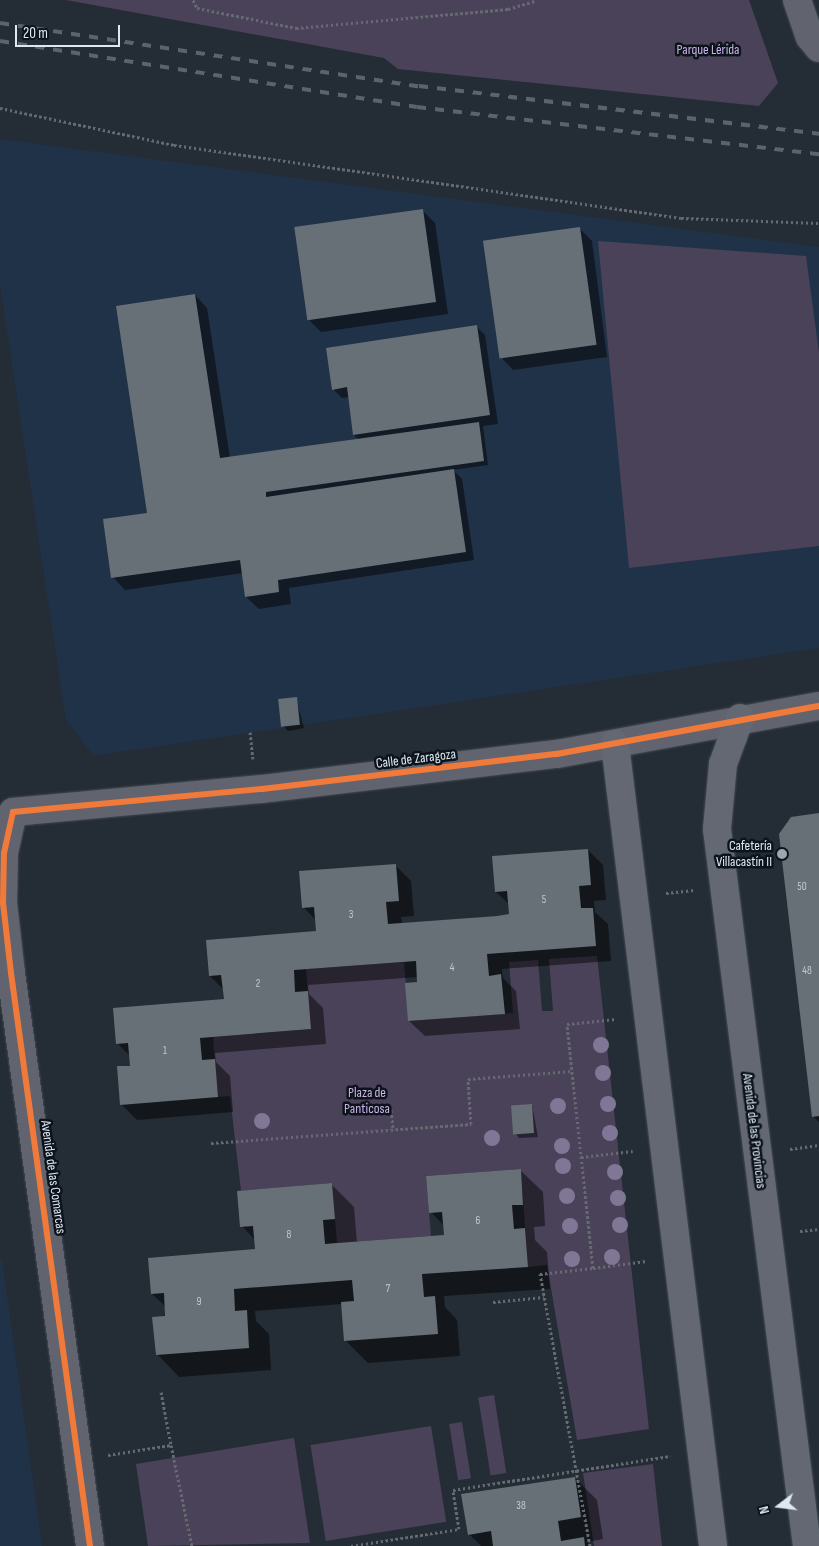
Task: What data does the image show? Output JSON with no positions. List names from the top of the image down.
{
  "streets": {
    "main road": ["Avenida de las Provincias"],
    "street": ["Calle de Zaragoza", "Avenida de las Comarcas"]
  },
  "crossings": [
    ["Calle de Zaragoza", "Avenida de las Provincias"],
    ["Calle de Zaragoza", "Avenida de las Comarcas"]
  ],
  "parks": ["Parque Lérida", "Plaza de Panticosa"],
  "places": ["Cafetería Villacastín II"],
  "house_numbers": [
    "50",
    "5",
    "3",
    "4",
    "48",
    "2",
    "1",
    "6",
    "8",
    "7",
    "9",
    "38"
  ],
  "scale_bar": "20 m",
  "north": "left"
}
